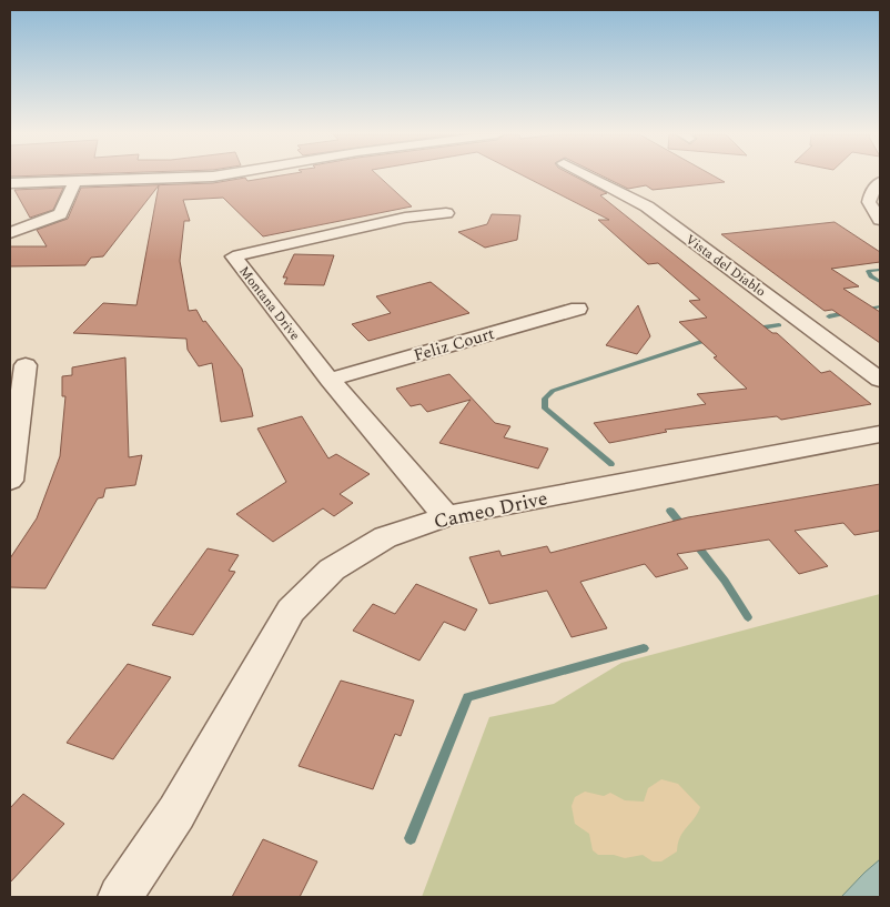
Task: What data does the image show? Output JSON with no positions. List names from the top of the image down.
{
  "streets": {
    "street": [
      "Vista del Diablo",
      "Montana Drive",
      "Feliz Court",
      "Cameo Drive"
    ]
  },
  "crossings": [
    ["Montana Drive", "Feliz Court"],
    ["Montana Drive", "Cameo Drive"]
  ]
}
